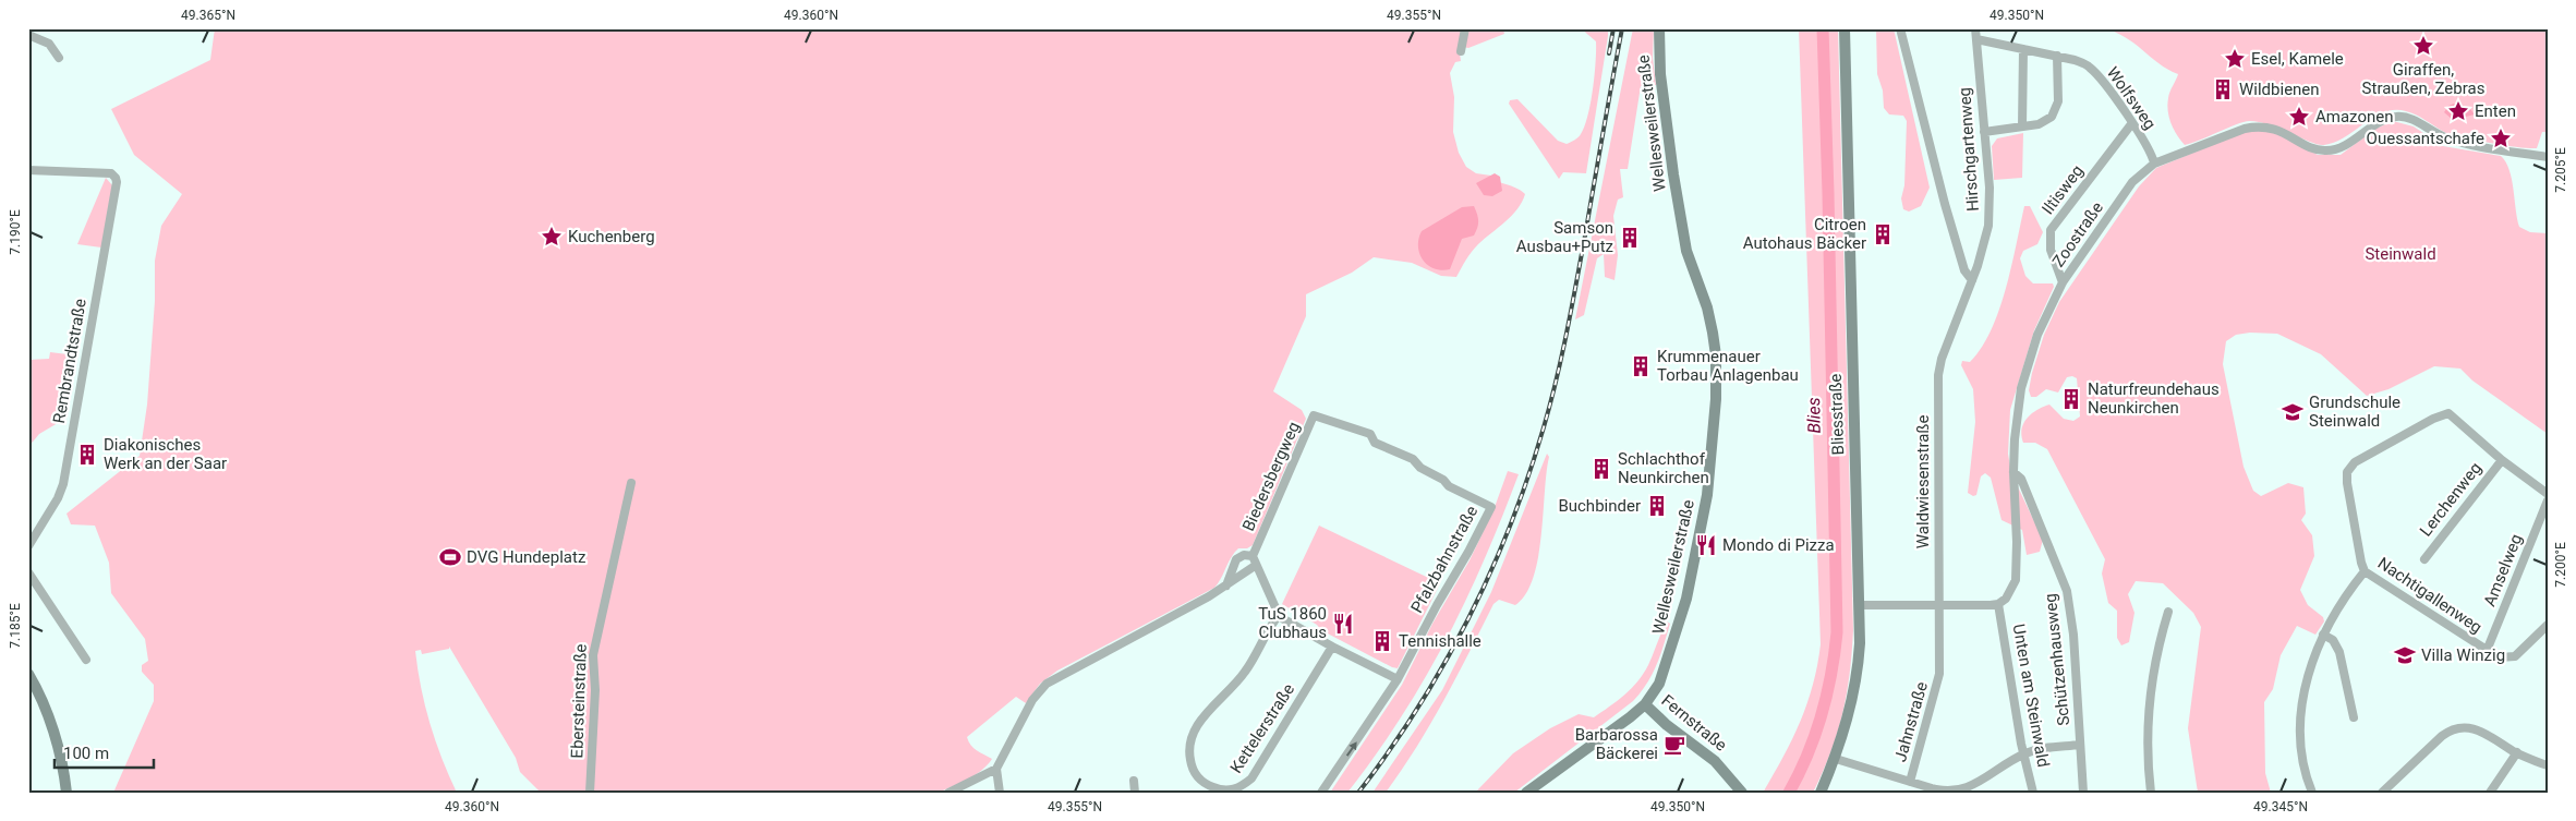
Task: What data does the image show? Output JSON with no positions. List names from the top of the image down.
{
  "streets": {
    "street": [
      "Wolfsweg",
      "Wellesweilerstraße",
      "Hirschgartenweg",
      "Iltisweg",
      "Zoostraße",
      "Rembrandtstraße",
      "Bliesstraße",
      "Biedersbergweg",
      "Waldwiesenstraße",
      "Lerchenweg",
      "Pfalzbahnstraße",
      "Amselweg",
      "Nachtigallenweg",
      "Schützenhausweg",
      "Unten am Steinwald",
      "Ebersteinstraße",
      "Jahnstraße",
      "Fernstraße",
      "Kettelerstraße"
    ]
  },
  "crossings": [
    ["Wolfsweg", "Hirschgartenweg"],
    ["Wolfsweg", "Iltisweg"],
    ["Wolfsweg", "Zoostraße"],
    ["Wellesweilerstraße", "Fernstraße"],
    ["Hirschgartenweg", "Waldwiesenstraße"],
    ["Iltisweg", "Zoostraße"],
    ["Zoostraße", "Schützenhausweg"],
    ["Zoostraße", "Unten am Steinwald"],
    ["Biedersbergweg", "Pfalzbahnstraße"],
    ["Biedersbergweg", "Kettelerstraße"],
    ["Waldwiesenstraße", "Jahnstraße"],
    ["Lerchenweg", "Nachtigallenweg"],
    ["Amselweg", "Nachtigallenweg"]
  ],
  "one_way": ["Pfalzbahnstraße"],
  "water": ["Blies"],
  "parks": ["Steinwald"],
  "places": {
    "place": [
      "Giraffen, Straußen, Zebras",
      "Esel, Kamele",
      "Enten",
      "Amazonen",
      "Ouessantschafe",
      "Kuchenberg"
    ],
    "building": [
      "Wildbienen",
      "Citroen Autohaus Bäcker",
      "Samson Ausbau+Putz",
      "Krummenauer Torbau Anlagenbau",
      "Naturfreundehaus Neunkirchen",
      "Diakonisches Werk an der Saar",
      "Schlachthof Neunkirchen",
      "Buchbinder",
      "Tennishalle"
    ],
    "school or university": ["Grundschule Steinwald", "Villa Winzig"],
    "restaurant": ["Mondo di Pizza", "TuS 1860 Clubhaus"],
    "sports": ["DVG Hundeplatz"],
    "cafe": ["Barbarossa Bäckerei"]
  },
  "scale_bar": "100 m",
  "coordinates": [
    "49.365°N",
    "49.360°N",
    "49.355°N",
    "49.350°N",
    "7.205°E",
    "7.190°E",
    "7.200°E",
    "7.185°E",
    "49.345°N"
  ]
}
